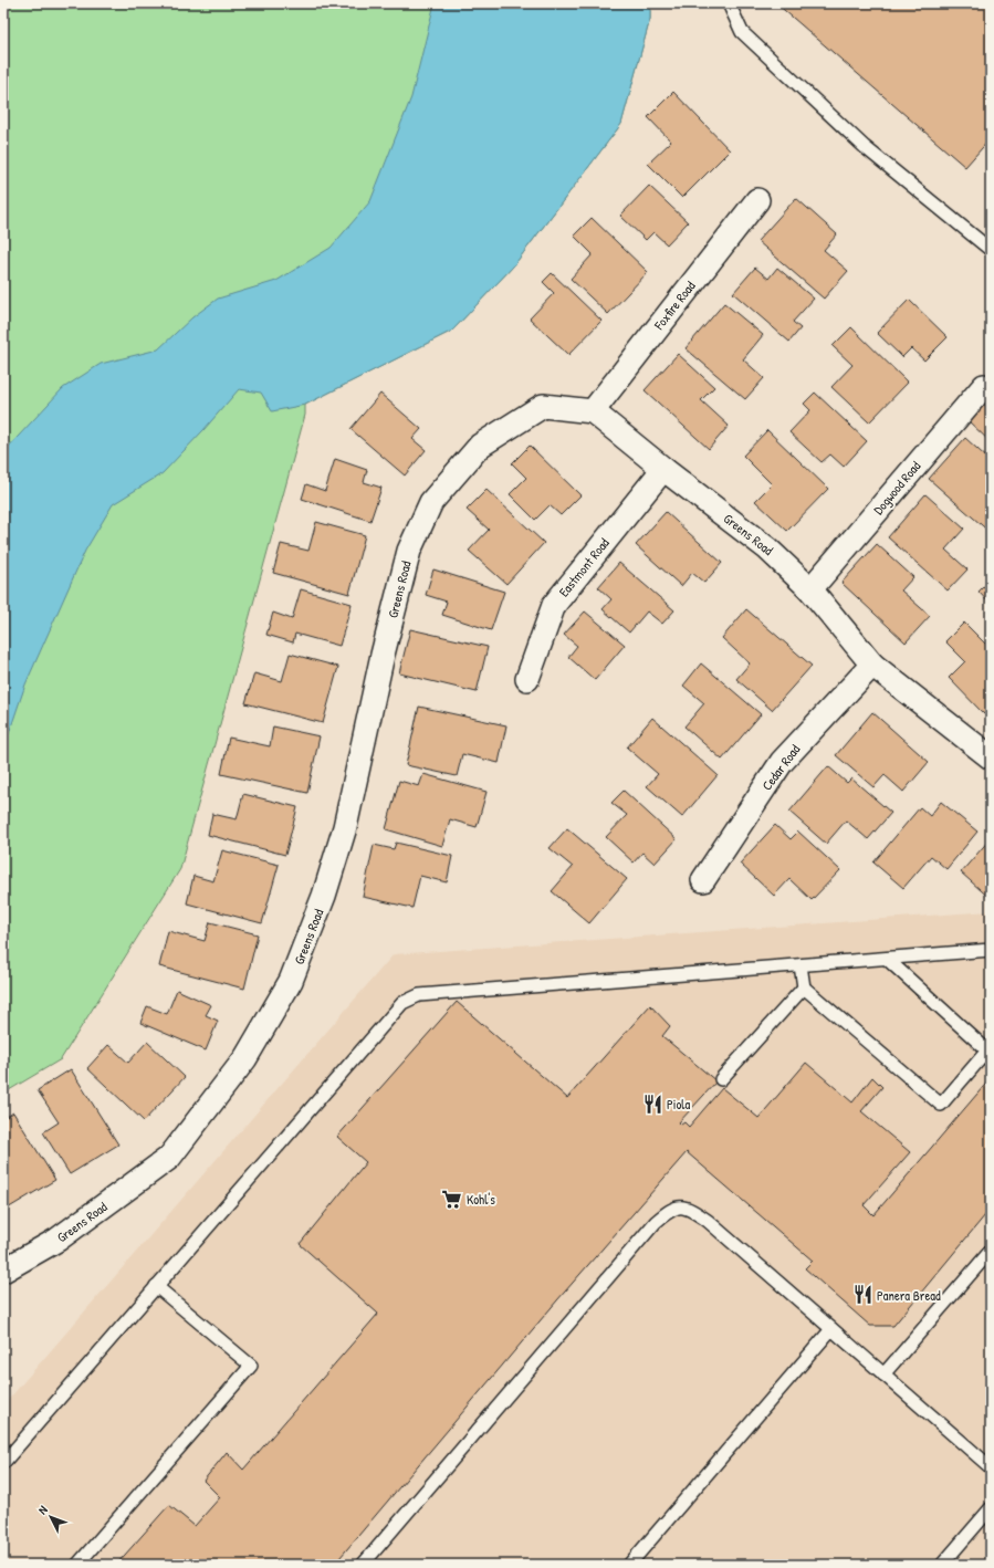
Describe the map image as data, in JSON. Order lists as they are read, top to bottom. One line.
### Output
{"streets":{"street":["Foxfire Road","Dogwood Road","Greens Road","Eastmont Road","Cedar Road"]},"crossings":[["Foxfire Road","Greens Road"],["Dogwood Road","Greens Road"],["Greens Road","Eastmont Road"],["Greens Road","Cedar Road"]],"places":{"restaurant":["Piola","Panera Bread"],"supermarket":["Kohl's"]},"north":"top left"}
